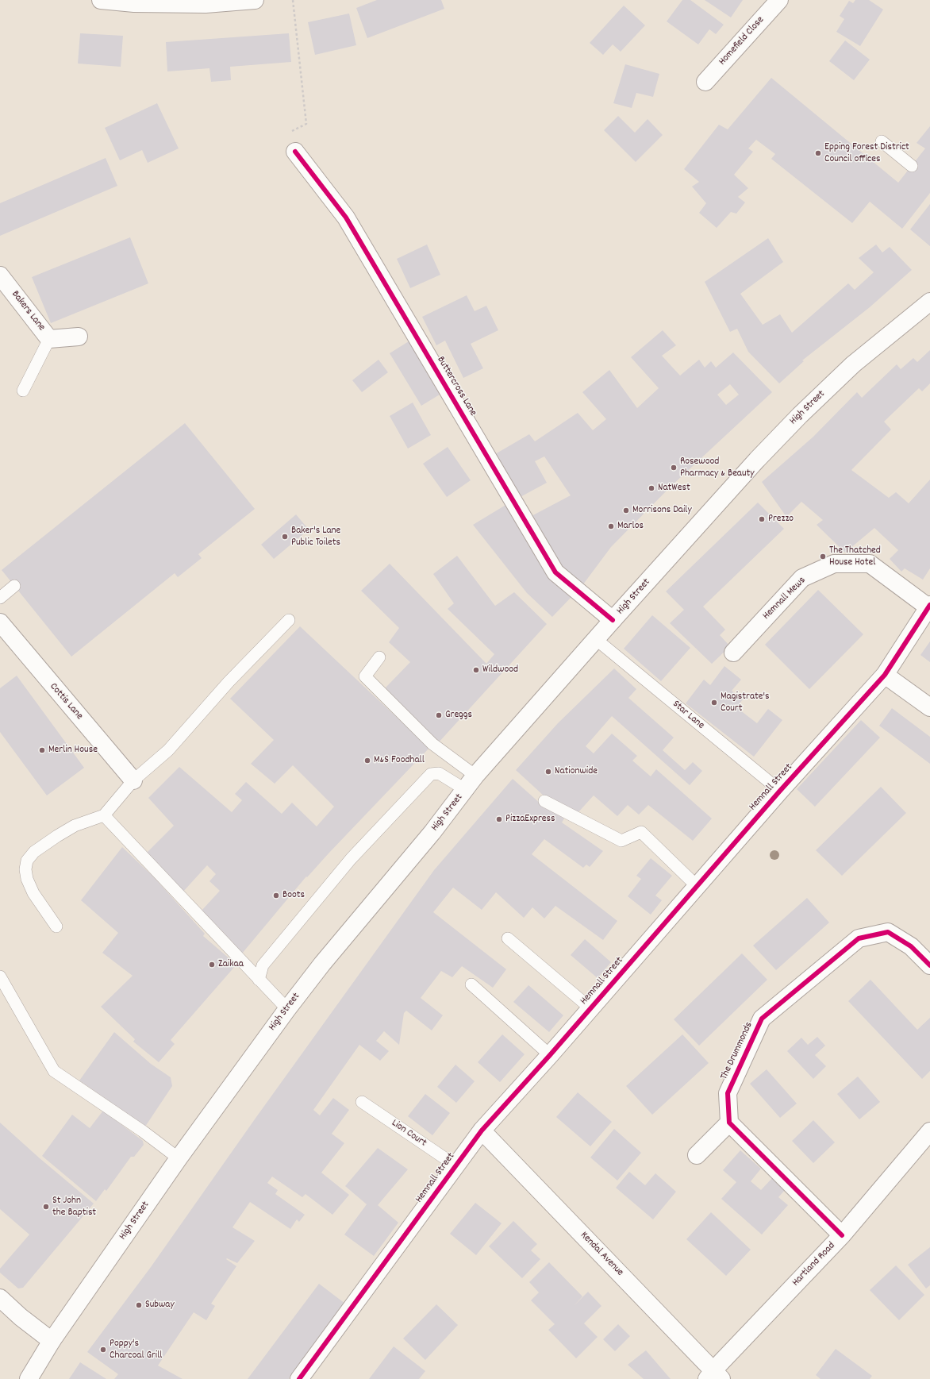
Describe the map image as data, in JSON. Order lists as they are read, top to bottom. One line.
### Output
{"streets":{"street":["Homefield Close","Bakers Lane","Buttercross Lane","High Street","Hemnall Mews","Cottis Lane","Hemnall Street","The Drummonds","Kendal Avenue","Hartland Road"],"lane":["Star Lane","Lion Court"]},"crossings":[["Buttercross Lane","High Street"],["High Street","Star Lane"],["Hemnall Mews","Hemnall Street"],["Star Lane","Hemnall Street"],["Hemnall Street","Lion Court"],["Hemnall Street","Kendal Avenue"],["Kendal Avenue","Hartland Road"]],"places":["Epping Forest District Council offices","Rosewood Pharmacy & Beauty","NatWest","Morrisons Daily","Prezzo","Marlos","Baker's Lane Public Toilets","The Thatched House Hotel","Wildwood","Magistrate's Court","Greggs","Merlin House","M&S Foodhall","Nationwide","PizzaExpress","Boots","Zaikaa","St John the Baptist","Subway","Poppy's Charcoal Grill"]}
